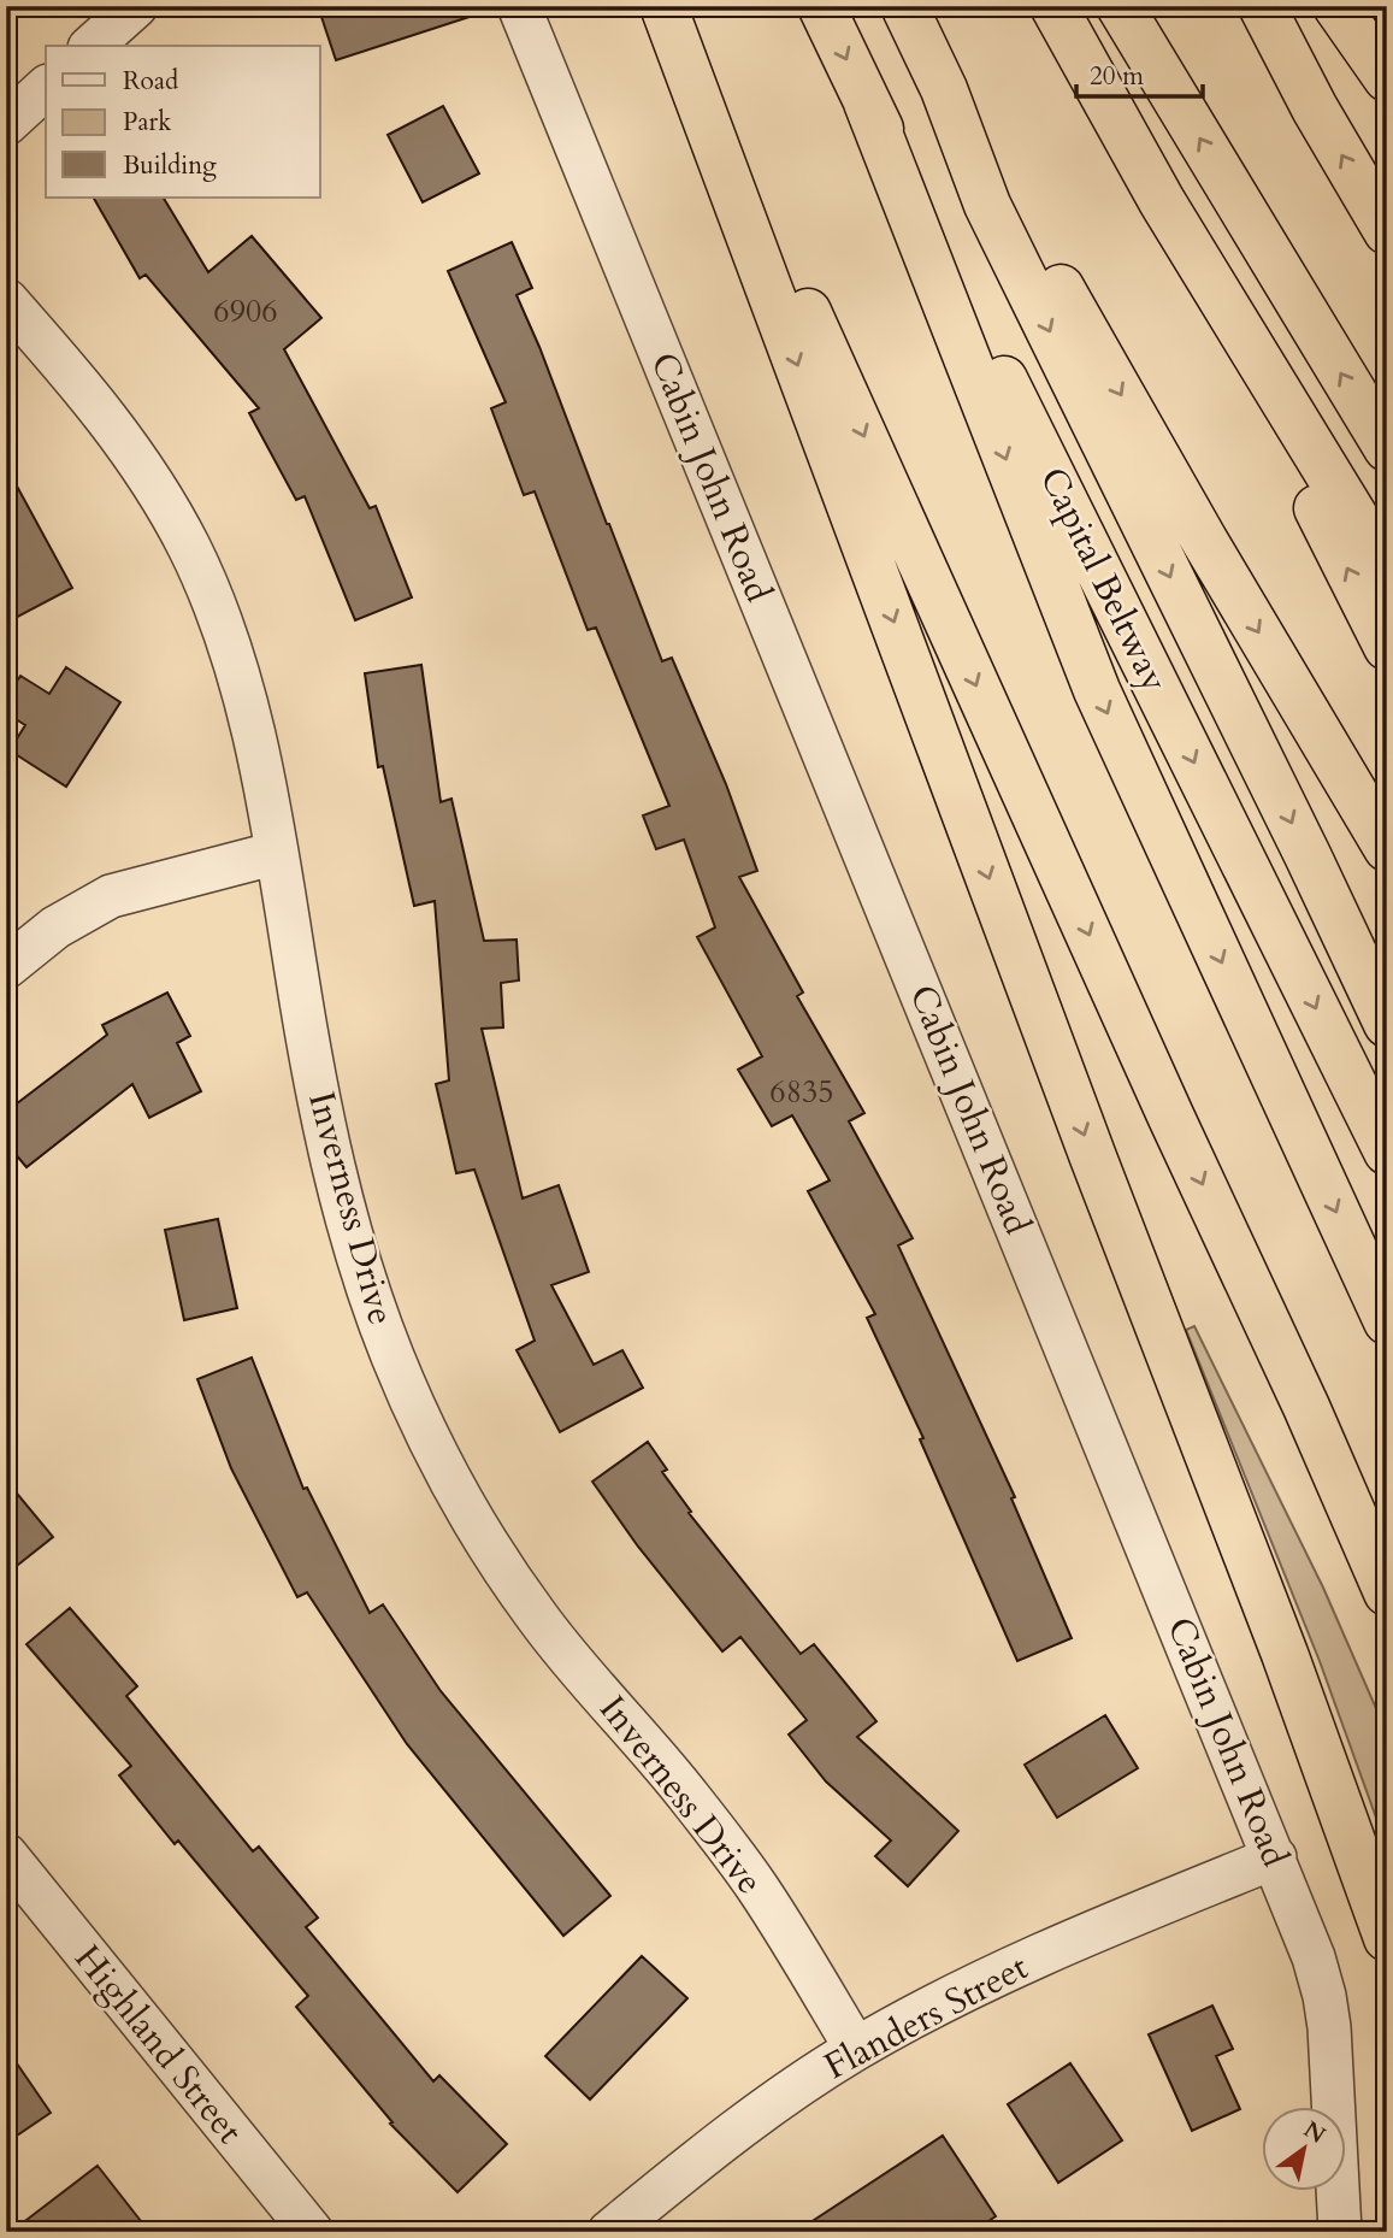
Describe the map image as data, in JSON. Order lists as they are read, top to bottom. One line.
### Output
{"streets":{"highway":["Capital Beltway"],"street":["Cabin John Road","Inverness Drive","Flanders Street","Highland Street"]},"crossings":[["Cabin John Road","Flanders Street"],["Inverness Drive","Flanders Street"]],"house_numbers":["6906","6835"],"legend":["Road","Park","Building"],"scale_bar":"20 m","north":"top right"}
